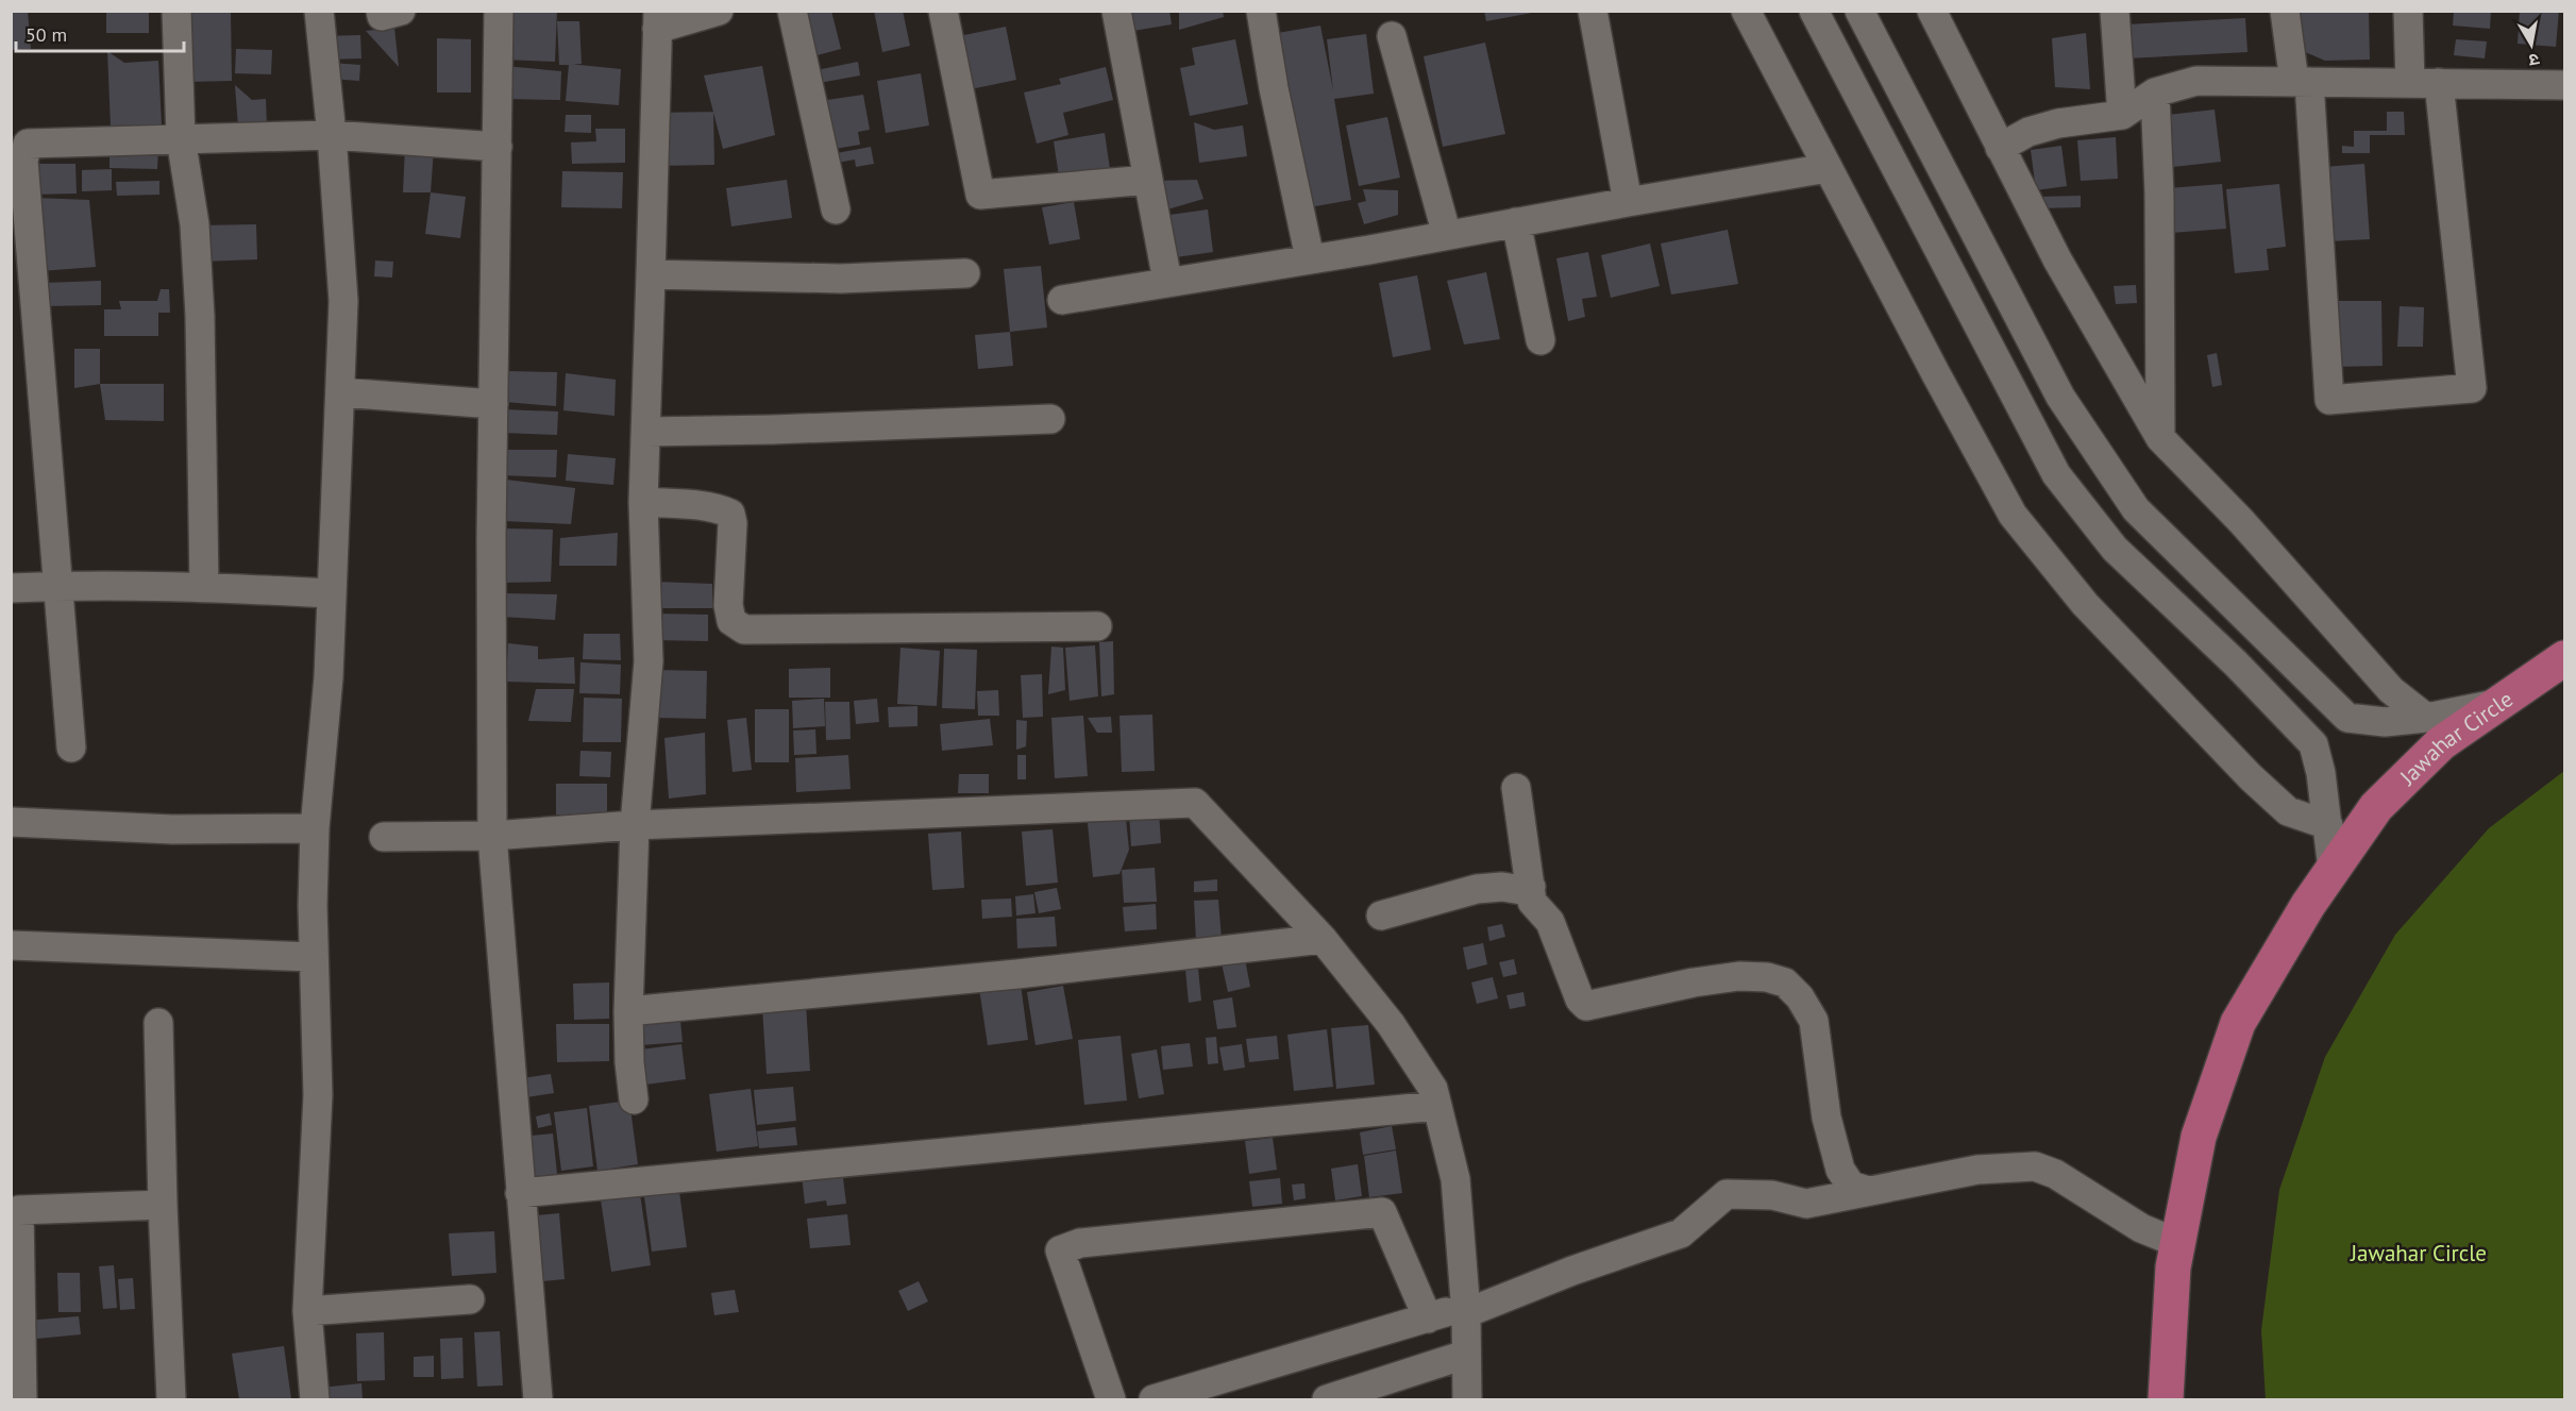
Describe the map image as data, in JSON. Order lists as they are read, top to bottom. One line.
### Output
{"streets":{"main road":["Jawahar Circle"]},"parks":["Jawahar Circle"],"scale_bar":"50 m","north":"bottom"}
